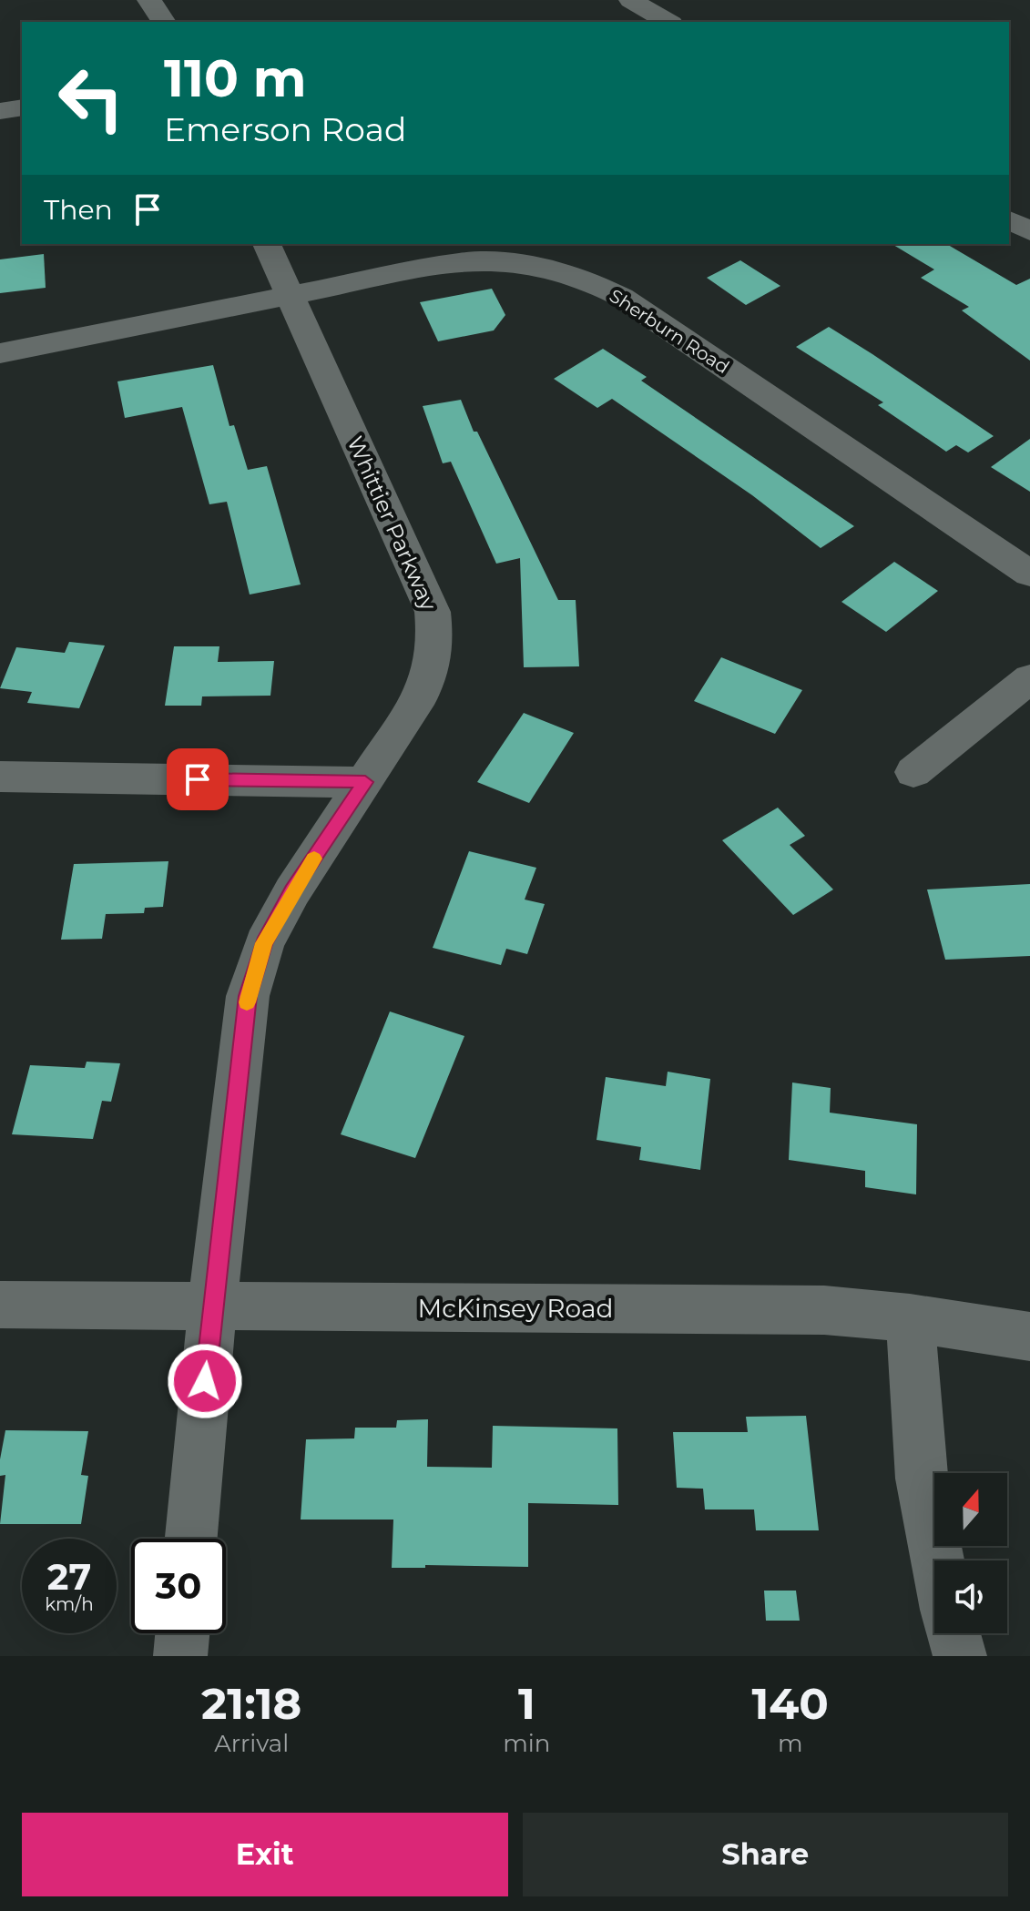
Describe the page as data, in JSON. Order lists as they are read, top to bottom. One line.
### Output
{"streets":{"street":["Sherburn Road","Whittier Parkway","McKinsey Road"]},"crossings":[["Sherburn Road","Whittier Parkway"],["Whittier Parkway","McKinsey Road"]],"north":"top","page":{"turn":["110 m","Emerson Road"],"then":"Then","speed":"27 km/h","limit":"30","eta":["21:18","Arrival","1","min","140","m"],"buttons":["Exit","Share"]}}
